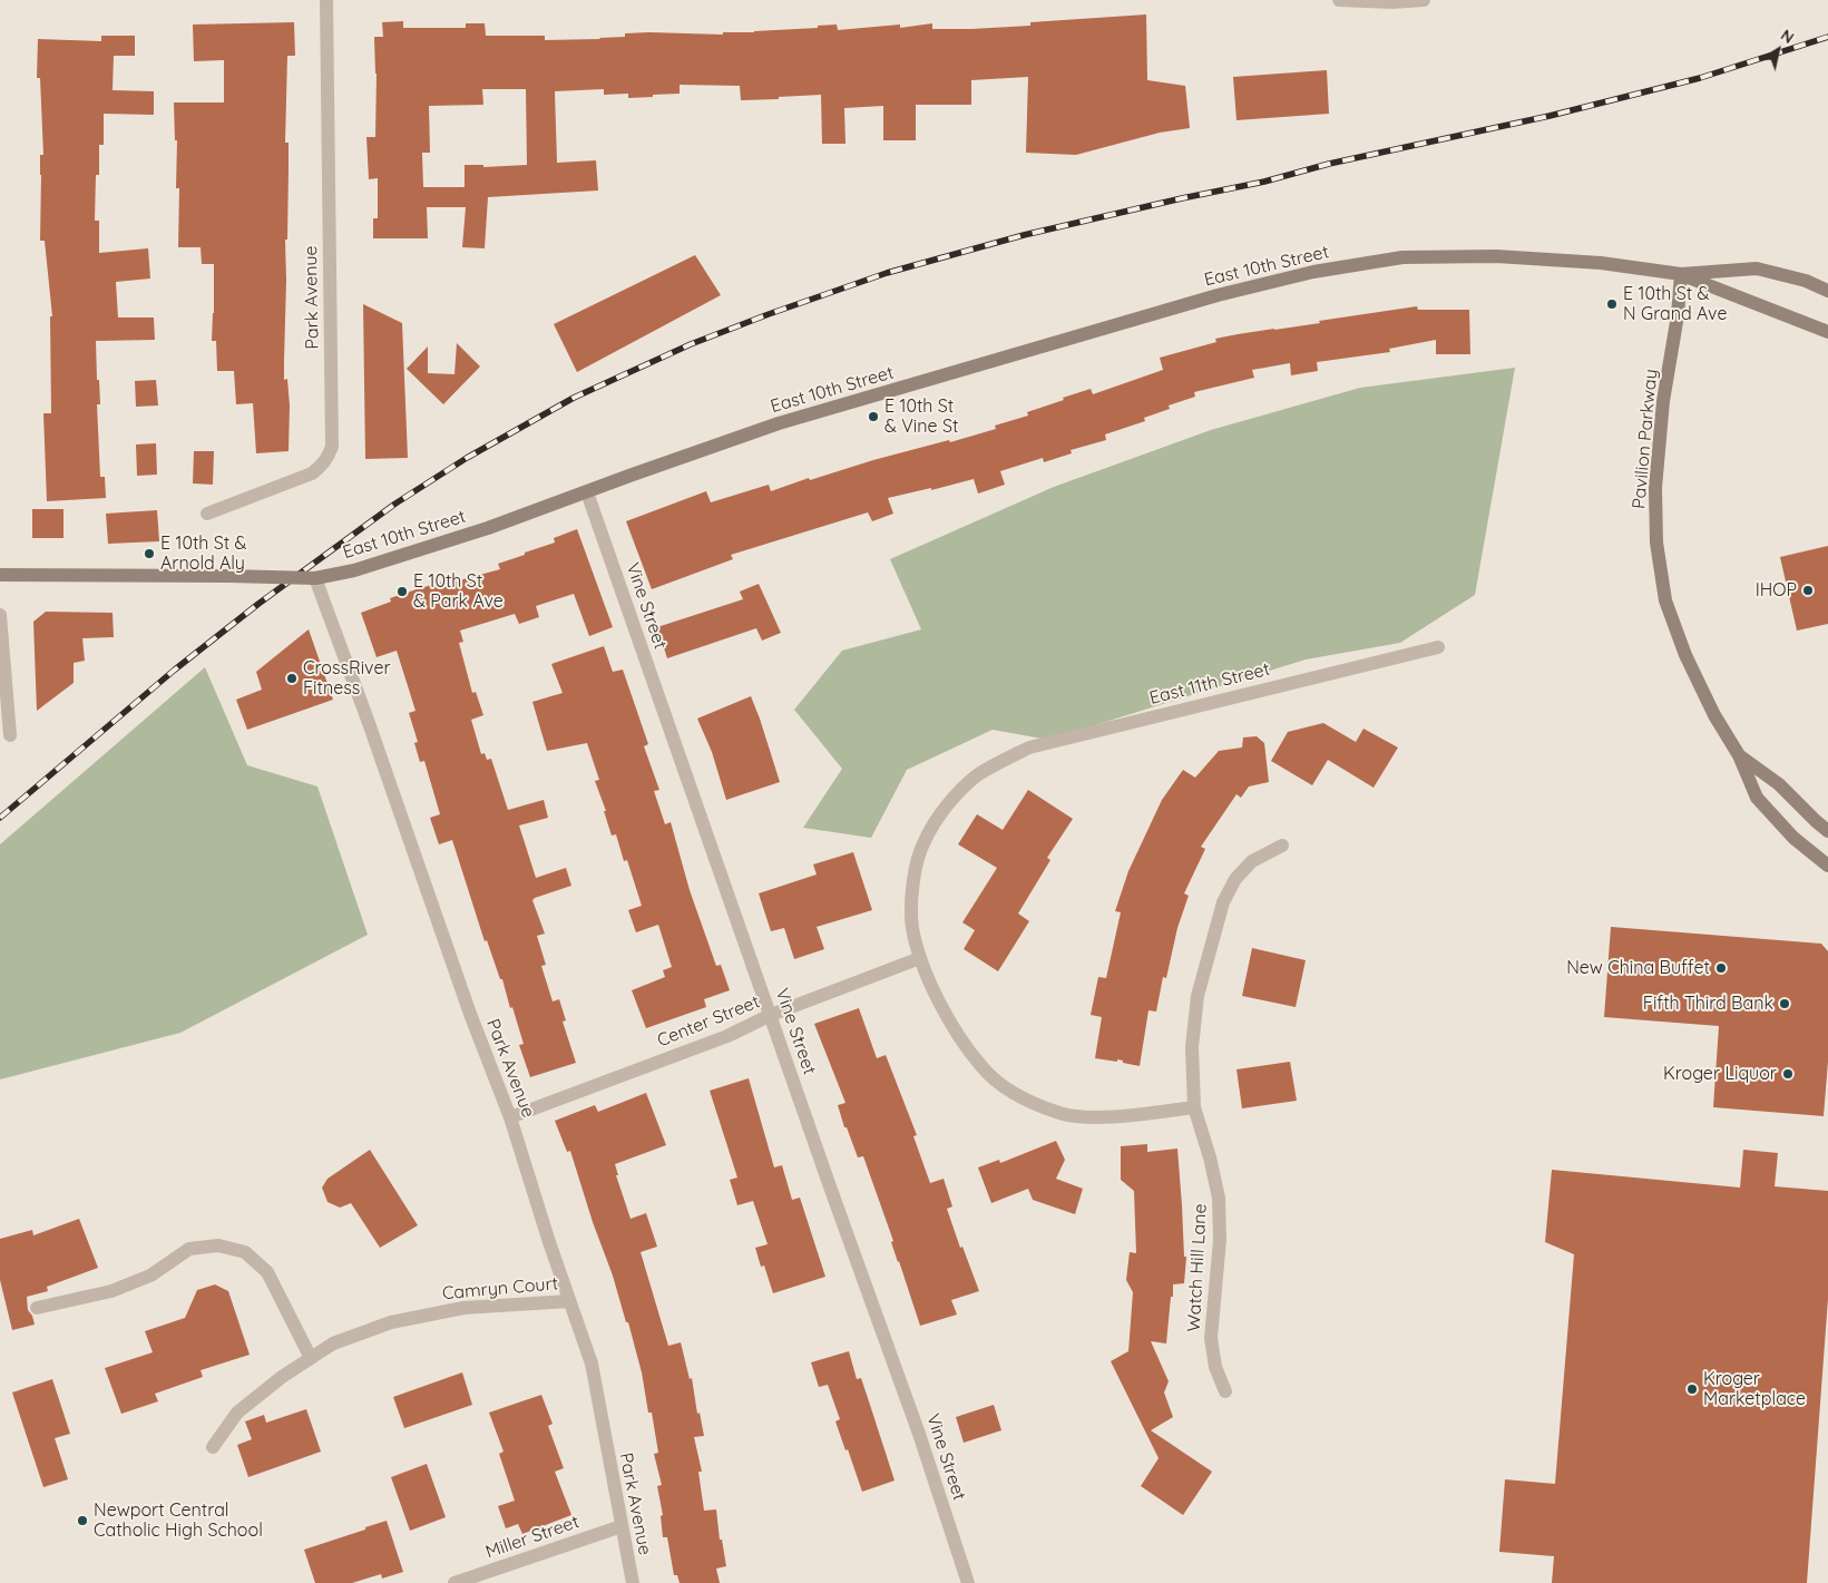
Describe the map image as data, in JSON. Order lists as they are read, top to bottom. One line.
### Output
{"streets":{"main road":["East 10th Street","Pavilion Parkway"],"street":["Park Avenue","Vine Street","East 11th Street","Center Street","Watch Hill Lane","Camryn Court","Miller Street"]},"crossings":[["East 10th Street","Park Avenue"],["East 10th Street","Pavilion Parkway"],["East 10th Street","Vine Street"],["Park Avenue","Center Street"],["Park Avenue","Camryn Court"],["Park Avenue","Miller Street"],["Vine Street","Center Street"],["East 11th Street","Center Street"],["East 11th Street","Watch Hill Lane"]],"places":["E 10th St & N Grand Ave","E 10th St & Vine St","E 10th St & Arnold Aly","IHOP","E 10th St & Park Ave","CrossRiver Fitness","New China Buffet","Fifth Third Bank","Kroger Liquor","Kroger Marketplace","Newport Central Catholic High School"],"north":"top right"}
